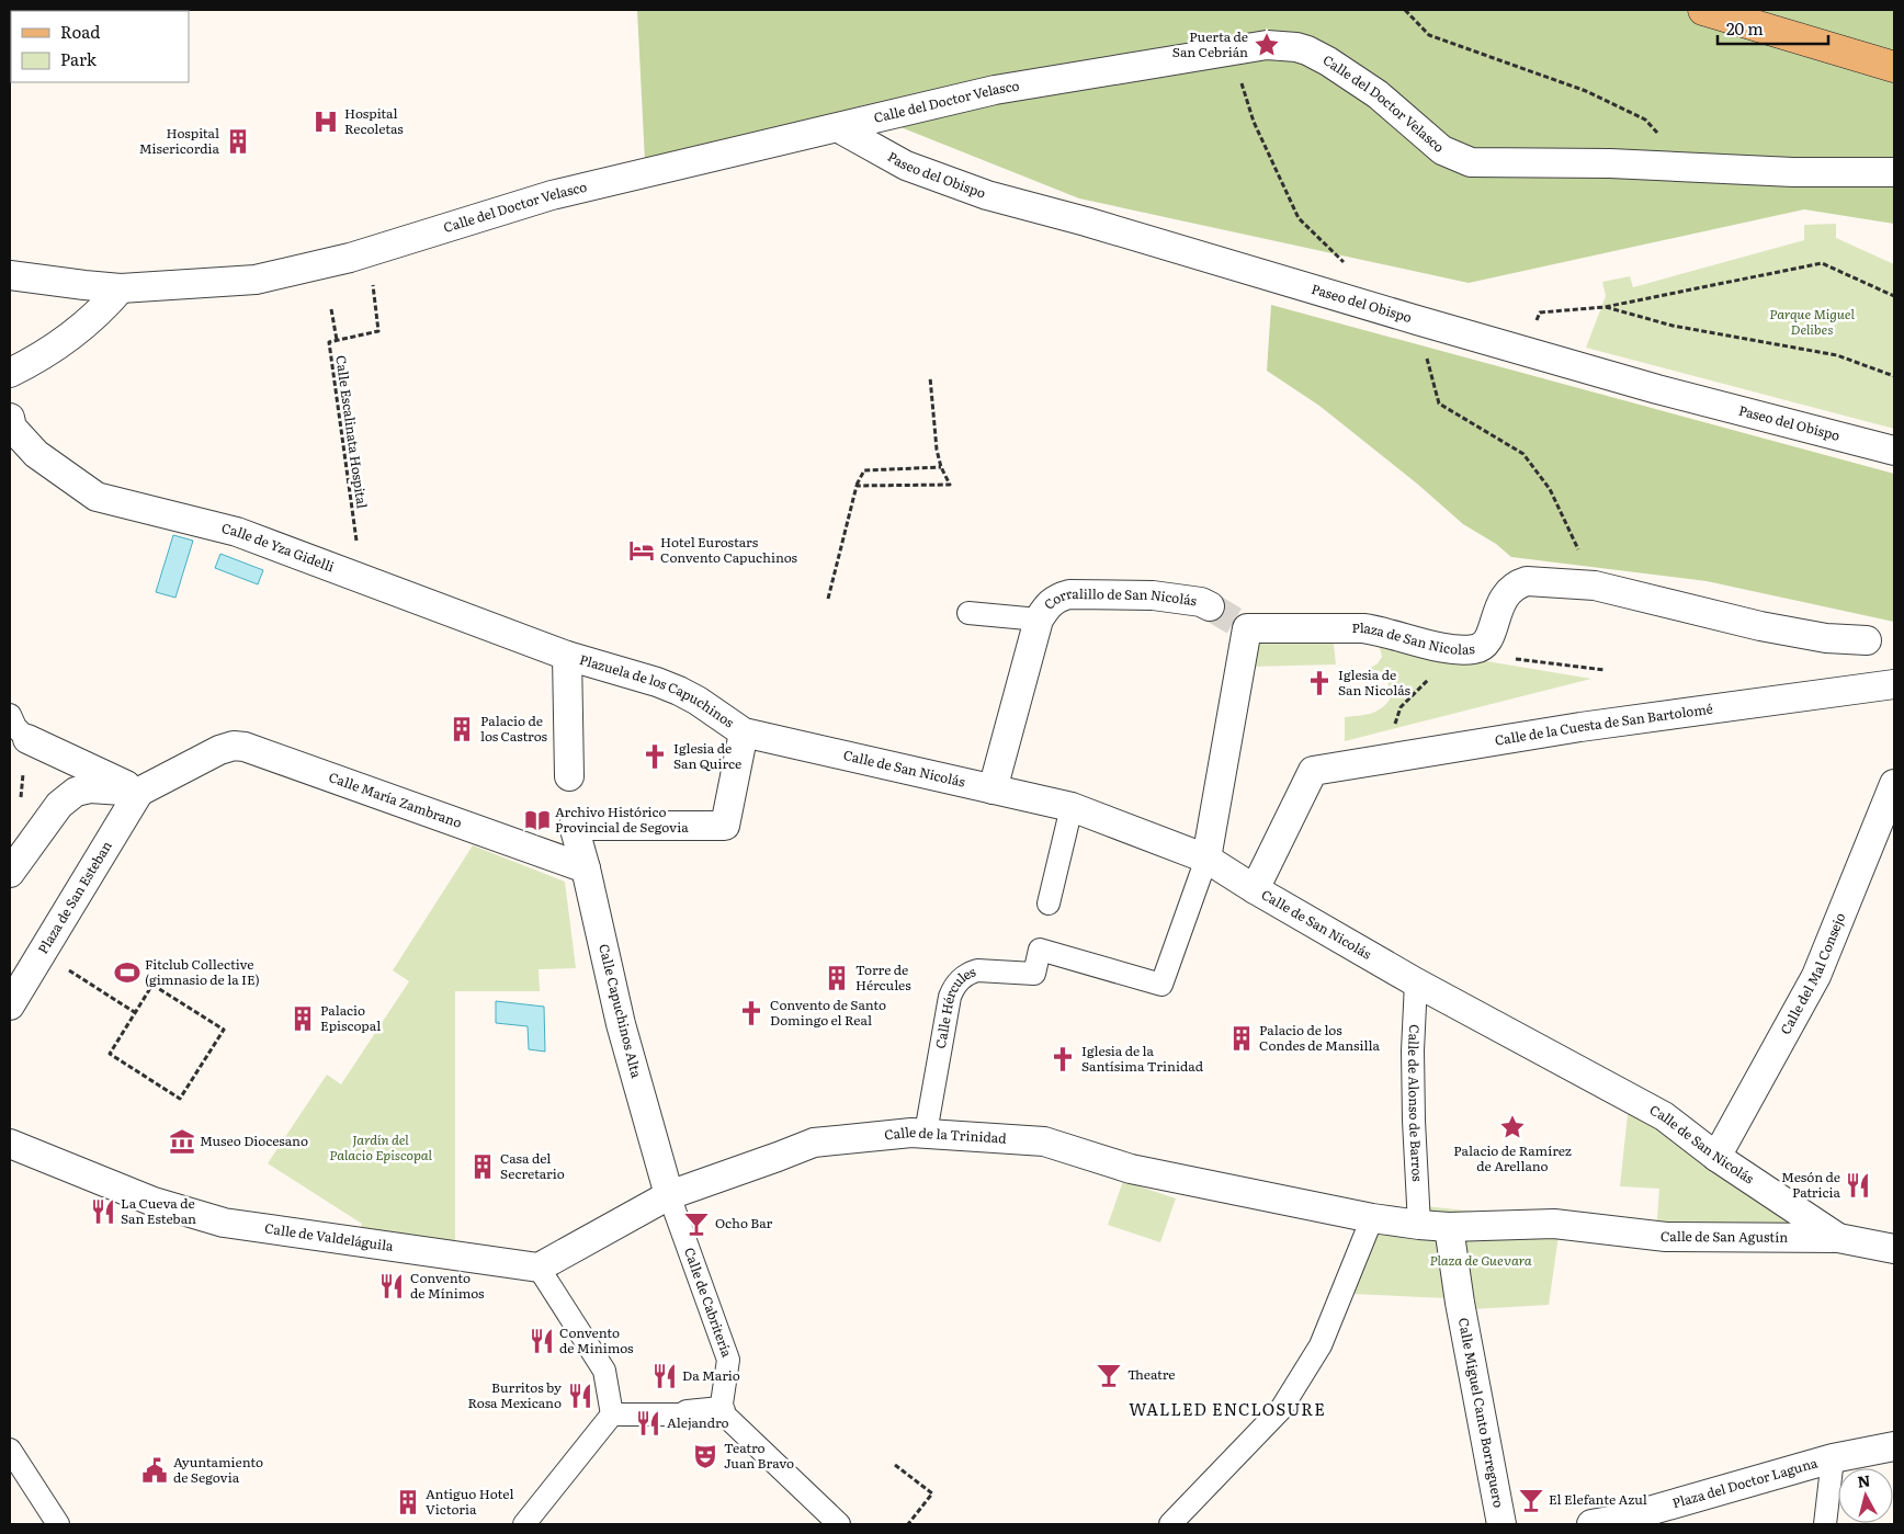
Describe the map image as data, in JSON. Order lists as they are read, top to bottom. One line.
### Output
{"streets":{"street":["Calle del Doctor Velasco","Paseo del Obispo","Calle de Yza Gidelli","Corralillo de San Nicolás","Plaza de San Nicolas","Plazuela de los Capuchinos","Calle de la Cuesta de San Bartolomé","Calle de San Nicolás","Calle María Zambrano","Plaza de San Esteban","Calle del Mal Consejo","Calle Capuchinos Alta","Calle Hércules","Calle de Alonso de Barros","Calle de la Trinidad","Calle de San Agustín","Calle de Valdeláguila","Calle de Cabritería","Calle Miguel Canto Borreguero","Plaza del Doctor Laguna"],"path":["Calle Escalinata Hospital"]},"crossings":[["Calle del Doctor Velasco","Paseo del Obispo"],["Calle Escalinata Hospital","Calle de Yza Gidelli"],["Calle de Yza Gidelli","Plazuela de los Capuchinos"],["Corralillo de San Nicolás","Calle de San Nicolás"],["Plaza de San Nicolas","Calle de San Nicolás"],["Plaza de San Nicolas","Calle Hércules"],["Plazuela de los Capuchinos","Calle de San Nicolás"],["Plazuela de los Capuchinos","Calle Capuchinos Alta"],["Calle de la Cuesta de San Bartolomé","Calle de San Nicolás"],["Calle de San Nicolás","Calle del Mal Consejo"],["Calle de San Nicolás","Calle Capuchinos Alta"],["Calle de San Nicolás","Calle Hércules"],["Calle de San Nicolás","Calle de Alonso de Barros"],["Calle de San Nicolás","Calle de San Agustín"],["Calle María Zambrano","Plaza de San Esteban"],["Calle María Zambrano","Calle Capuchinos Alta"],["Calle Capuchinos Alta","Calle de la Trinidad"],["Calle Capuchinos Alta","Calle de Cabritería"],["Calle Hércules","Calle de la Trinidad"],["Calle de la Trinidad","Calle de Valdeláguila"],["Calle de la Trinidad","Calle de Cabritería"],["Calle de San Agustín","Calle Miguel Canto Borreguero"]],"districts":["WALLED ENCLOSURE"],"parks":["Parque Miguel Delibes","Jardín del Palacio Episcopal","Plaza de Guevara"],"places":{"place":["Puerta de San Cebrián","Palacio de Ramírez de Arellano"],"hospital":["Hospital Recoletas"],"building":["Hospital Misericordia","Palacio de los Castros","Torre de Hércules","Palacio Episcopal","Palacio de los Condes de Mansilla","Casa del Secretario","Antiguo Hotel Victoria"],"hotel":["Hotel Eurostars Convento Capuchinos"],"church":["Iglesia de San Nicolás","Iglesia de San Quirce","Convento de Santo Domingo el Real","Iglesia de la Santísima Trinidad"],"library":["Archivo Histórico Provincial de Segovia"],"sports":["Fitclub Collective (gimnasio de la IE)"],"museum":["Museo Diocesano"],"restaurant":["Mesón de Patricia","La Cueva de San Esteban","Convento de Mínimos","Convento de Minimos","Da Mario","Burritos by Rosa Mexicano","Alejandro"],"bar":["Ocho Bar","Theatre","El Elefante Azul"],"theatre":["Teatro Juan Bravo"],"public building":["Ayuntamiento de Segovia"]},"legend":["Road","Park"],"scale_bar":"20 m","north":"top"}
